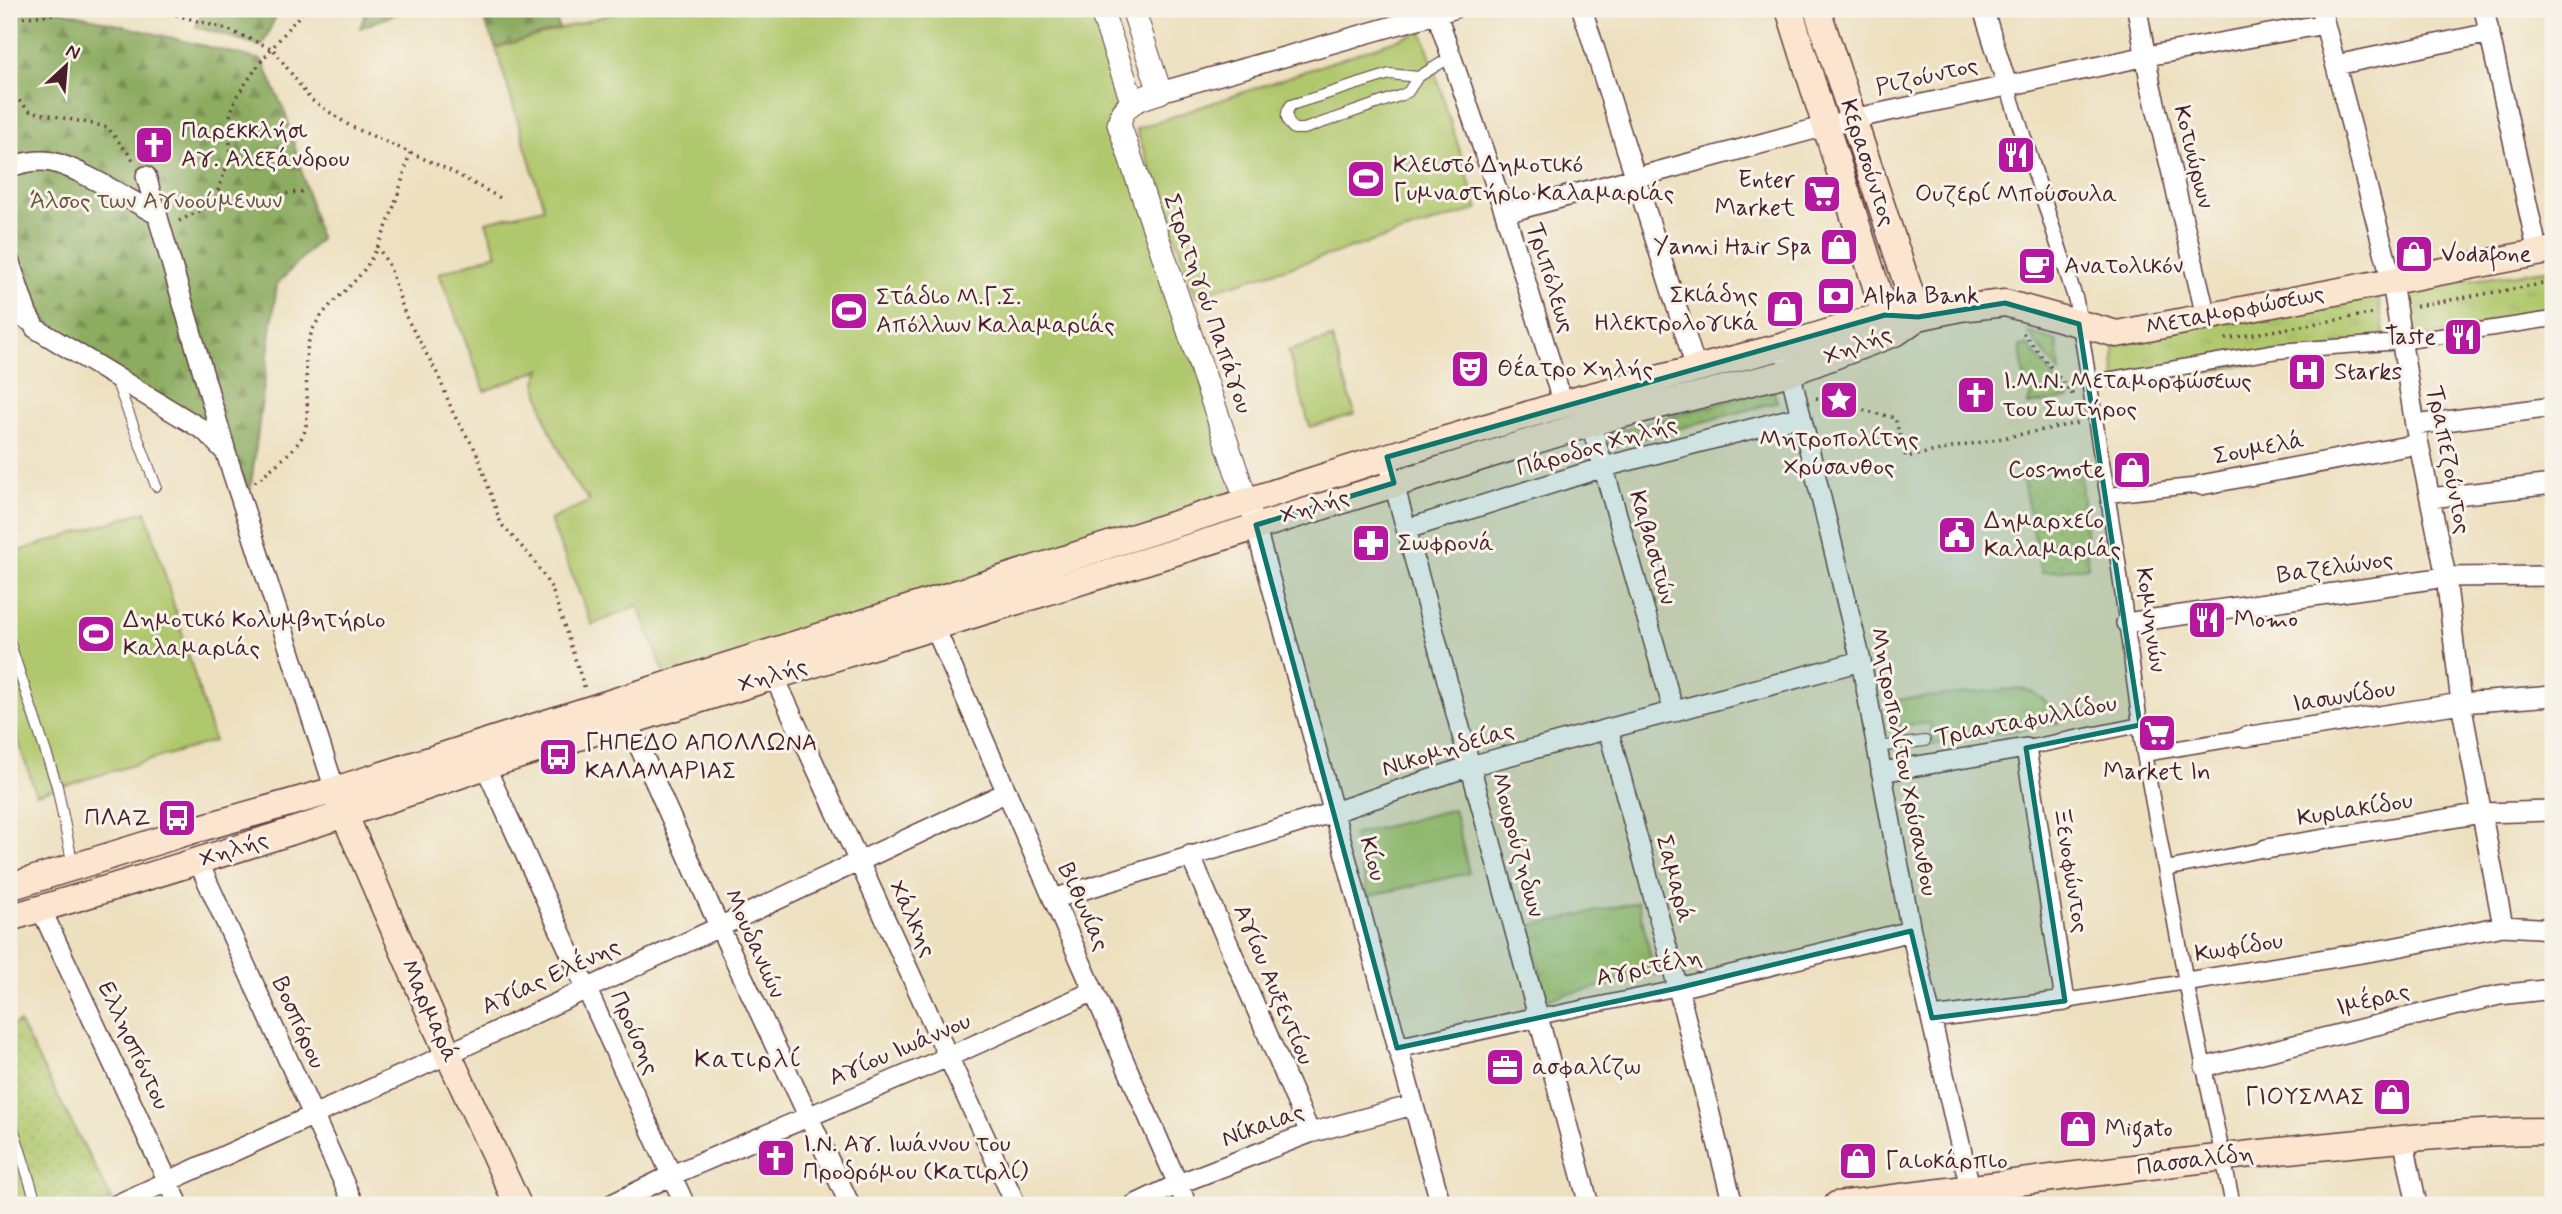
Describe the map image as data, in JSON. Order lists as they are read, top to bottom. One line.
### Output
{"streets":{"main road":["Κερασούντος","Μεταμορφώσεως","Χηλής","Μαρμαρά","Πασσαλίδη"],"street":["Ριζούντος","Κοτυώρων","Τριπόλεως","Στρατηγού Παπάγου","Πάροδος Χηλής","Σουμελά","Τραπεζούντος","Καβασιτών","Βαζελώνος","Κομνηνών","Ιασωνίδου","Τριανταφυλλίδου","Νικομηδείας","Μητροπολίτου Χρύσανθου","Κυριακίδου","Μουρούζηδων","Κίου","Ξενοφώντος","Σαμαρά","Βιθυνίας","Χάλκης","Μουδανιών","Κωφίδου","Αγριτέλη","Αγίας Ελένης","Αγίου Αυξεντίου","Ιμέρας","Βοσπόρου","Προύσης","Ελλησπόντου","Αγίου Ιωάννου","Νίκαιας"]},"crossings":[["Ριζούντος","Κοτυώρων"],["Ριζούντος","Κερασούντος"],["Ριζούντος","Τριπόλεως"],["Ριζούντος","Τραπεζούντος"],["Ριζούντος","Κομνηνών"],["Κοτυώρων","Μεταμορφώσεως"],["Κερασούντος","Μεταμορφώσεως"],["Κερασούντος","Χηλής"],["Τριπόλεως","Χηλής"],["Τριπόλεως","Καβασιτών"],["Στρατηγού Παπάγου","Χηλής"],["Στρατηγού Παπάγου","Κίου"],["Μεταμορφώσεως","Χηλής"],["Μεταμορφώσεως","Τραπεζούντος"],["Μεταμορφώσεως","Κομνηνών"],["Χηλής","Καβασιτών"],["Χηλής","Μητροπολίτου Χρύσανθου"],["Χηλής","Μουρούζηδων"],["Χηλής","Κίου"],["Χηλής","Βιθυνίας"],["Χηλής","Χάλκης"],["Χηλής","Μουδανιών"],["Χηλής","Μαρμαρά"],["Χηλής","Βοσπόρου"],["Χηλής","Προύσης"],["Χηλής","Ελλησπόντου"],["Πάροδος Χηλής","Καβασιτών"],["Πάροδος Χηλής","Μητροπολίτου Χρύσανθου"],["Πάροδος Χηλής","Μουρούζηδων"],["Σουμελά","Τραπεζούντος"],["Σουμελά","Κομνηνών"],["Τραπεζούντος","Βαζελώνος"],["Τραπεζούντος","Ιασωνίδου"],["Τραπεζούντος","Κυριακίδου"],["Τραπεζούντος","Κωφίδου"],["Καβασιτών","Νικομηδείας"],["Βαζελώνος","Κομνηνών"],["Κομνηνών","Ιασωνίδου"],["Κομνηνών","Τριανταφυλλίδου"],["Κομνηνών","Κυριακίδου"],["Κομνηνών","Κωφίδου"],["Κομνηνών","Ιμέρας"],["Κομνηνών","Πασσαλίδη"],["Τριανταφυλλίδου","Μητροπολίτου Χρύσανθου"],["Τριανταφυλλίδου","Ξενοφώντος"],["Νικομηδείας","Μητροπολίτου Χρύσανθου"],["Νικομηδείας","Μουρούζηδων"],["Νικομηδείας","Κίου"],["Νικομηδείας","Σαμαρά"],["Νικομηδείας","Βιθυνίας"],["Νικομηδείας","Αγίου Αυξεντίου"],["Μητροπολίτου Χρύσανθου","Κωφίδου"],["Μητροπολίτου Χρύσανθου","Αγριτέλη"],["Μητροπολίτου Χρύσανθου","Πασσαλίδη"],["Μουρούζηδων","Αγριτέλη"],["Κίου","Αγριτέλη"],["Κίου","Νίκαιας"],["Ξενοφώντος","Κωφίδου"],["Σαμαρά","Αγριτέλη"],["Βιθυνίας","Αγίας Ελένης"],["Βιθυνίας","Αγίου Ιωάννου"],["Βιθυνίας","Νίκαιας"],["Χάλκης","Αγίας Ελένης"],["Χάλκης","Αγίου Ιωάννου"],["Μουδανιών","Αγίας Ελένης"],["Μουδανιών","Αγίου Ιωάννου"],["Αγίας Ελένης","Μαρμαρά"],["Αγίας Ελένης","Βοσπόρου"],["Αγίας Ελένης","Προύσης"],["Αγίας Ελένης","Ελλησπόντου"],["Αγίου Αυξεντίου","Νίκαιας"],["Προύσης","Αγίου Ιωάννου"]],"districts":["Κατιρλί"],"parks":["Άλσος των Αγνοούμενων"],"places":{"church":["Παρεκκλήσι Αγ. Αλεξάνδρου","Ι.Μ.Ν. Μεταμορφώσεως του Σωτήρος","Ι.Ν. Αγ. Ιωάννου του Προδρόμου (Κατιρλί)"],"restaurant":["Ουζερί Μπούσουλα","Taste","Momo"],"sports":["Κλειστό Δημοτικό Γυμναστήριο Καλαμαριάς","Στάδιο Μ.Γ.Σ. Απόλλων Καλαμαριάς","Δημοτικό Κολυμβητήριο Καλαμαριάς"],"supermarket":["Enter Market","Market In"],"shop":["Yanni Hair Spa","Vodafone","Σκιάδης Ηλεκτρολογικά","Cosmote","ΓΙΟΥΣΜΑΣ","Migato","Γαιοκάρπιο"],"cafe":["Ανατολικόν"],"bank":["Alpha Bank"],"theatre":["Θέατρο Χηλής"],"hospital":["Starks"],"place":["Μητροπολίτης Χρύσανθος"],"public building":["Δημαρχείο Καλαμαριάς"],"pharmacy":["Σωφρονά"],"bus stop":["ΓΗΠΕΔΟ ΑΠΟΛΛΩΝΑ ΚΑΛΑΜΑΡΙΑΣ","ΠΛΑΖ"],"office":["ασφαλίζω"]},"north":"top right"}
